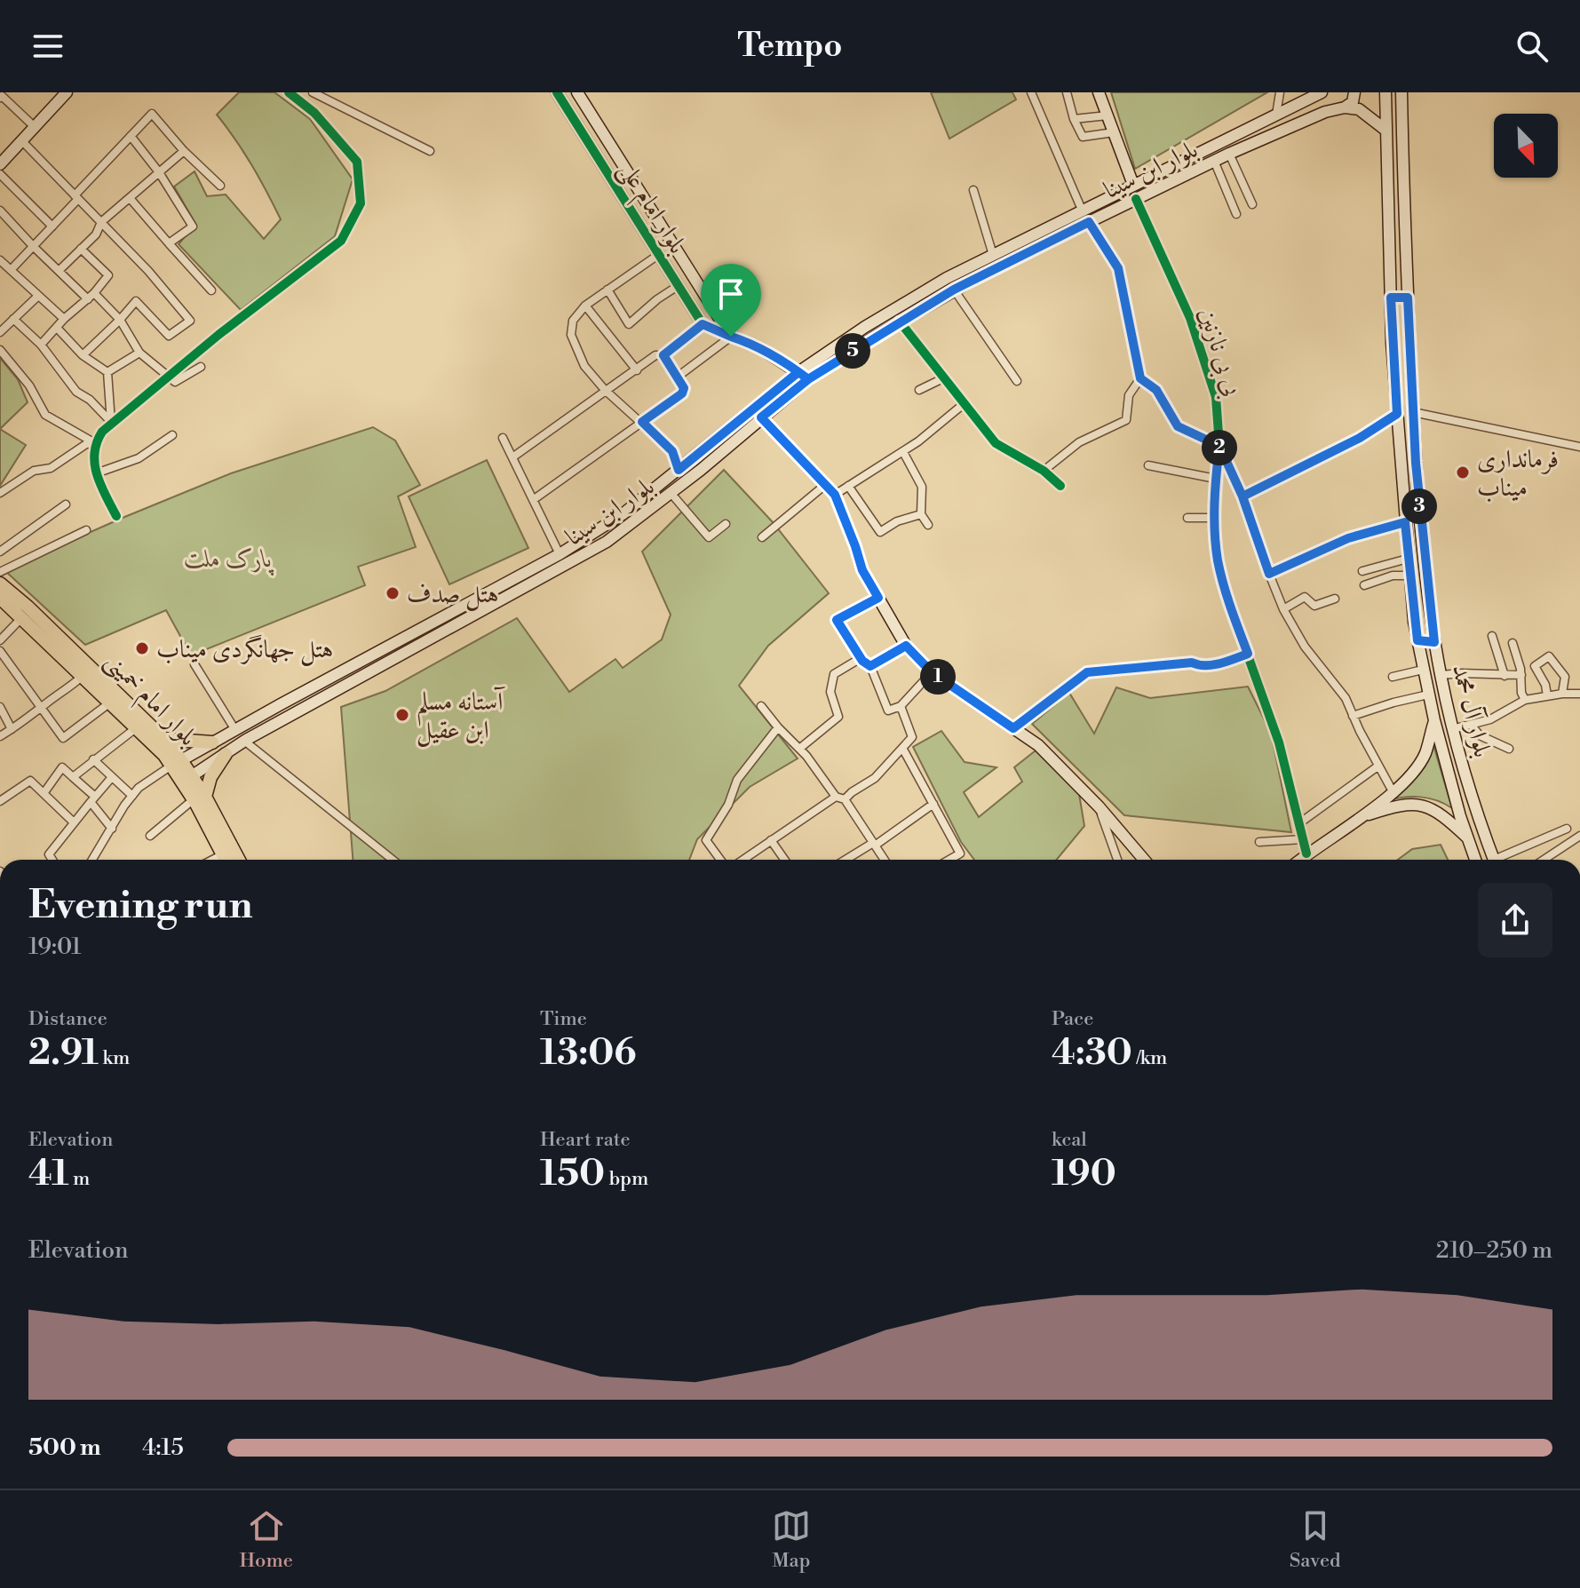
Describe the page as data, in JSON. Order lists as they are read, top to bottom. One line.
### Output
{"streets":{"main road":["بلوار ابن سینا","بلوار امام علی","بلوار امام خمینی","بلوار آل محمد"],"street":["بی بی نازنین"]},"crossings":[["بلوار ابن سینا","بی بی نازنین"],["بلوار ابن سینا","بلوار امام خمینی"]],"parks":["پارک ملت"],"places":["فرمانداری میناب","هتل صدف","هتل جهانگردی میناب","آستانه مسلم ابن عقیل"],"north":"bottom right","page":{"header":"Tempo","pins":["5","2","3","1"],"heading":["Evening run","19:01"],"stats":[["Distance","2.91 km"],["Time","13:06"],["Pace","4:30 /km"],["Elevation","41 m"],["Heart rate","150 bpm"],["kcal","190"]],"chart":["Elevation","210–250 m"],"list":[{"name":"500 m","note":"4:15"}],"tabs":["Home","Map","Saved"]}}
